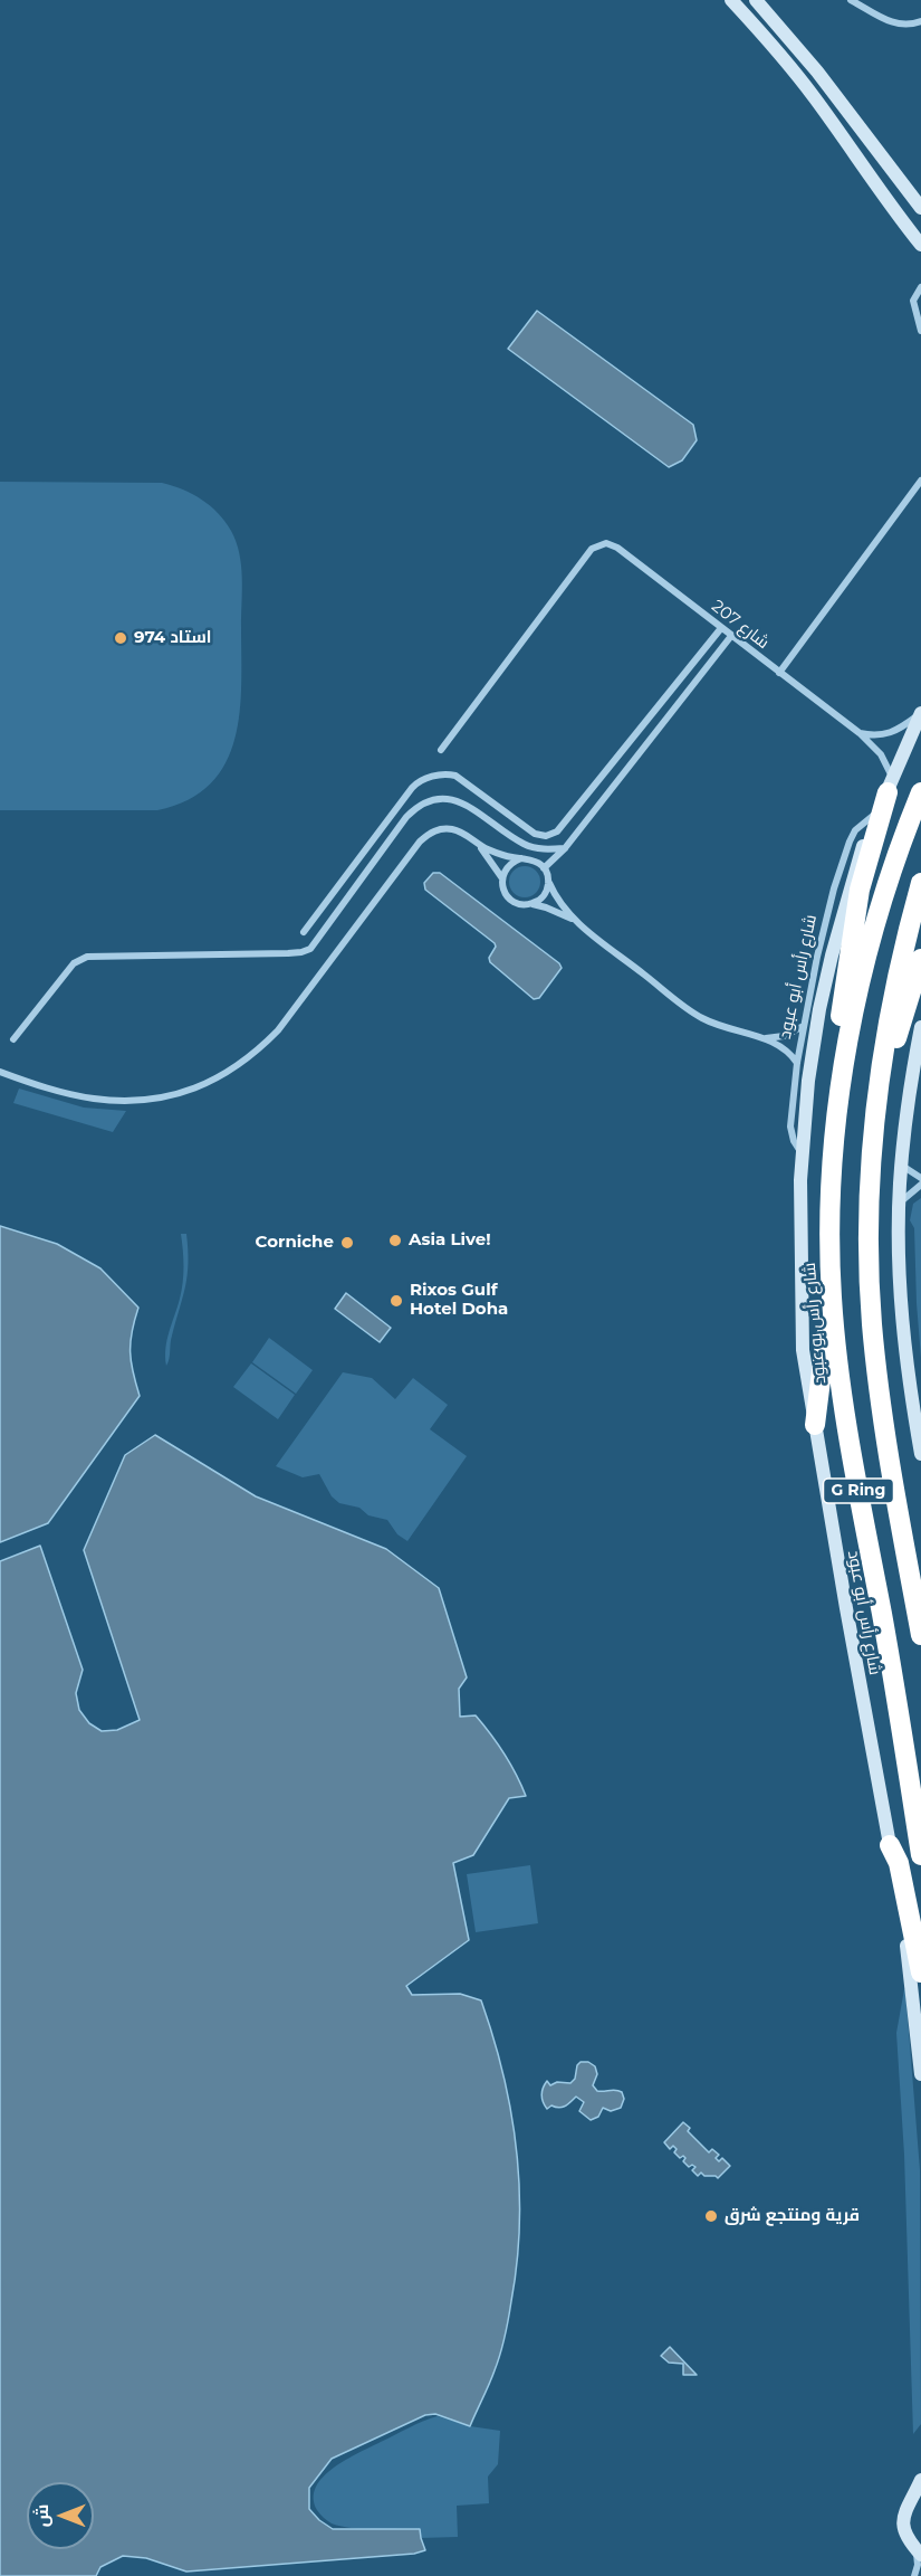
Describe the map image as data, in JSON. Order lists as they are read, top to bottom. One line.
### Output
{"streets":{"highway":["شارع رأس بو عبود","G Ring"],"street":["شارع 207","شارع رأس أبو عبود"]},"crossings":[["شارع 207","شارع رأس أبو عبود"]],"places":["استاد 974","Asia Live!","Corniche","Rixos Gulf Hotel Doha","قرية ومنتجع شرق"],"north":"left"}
